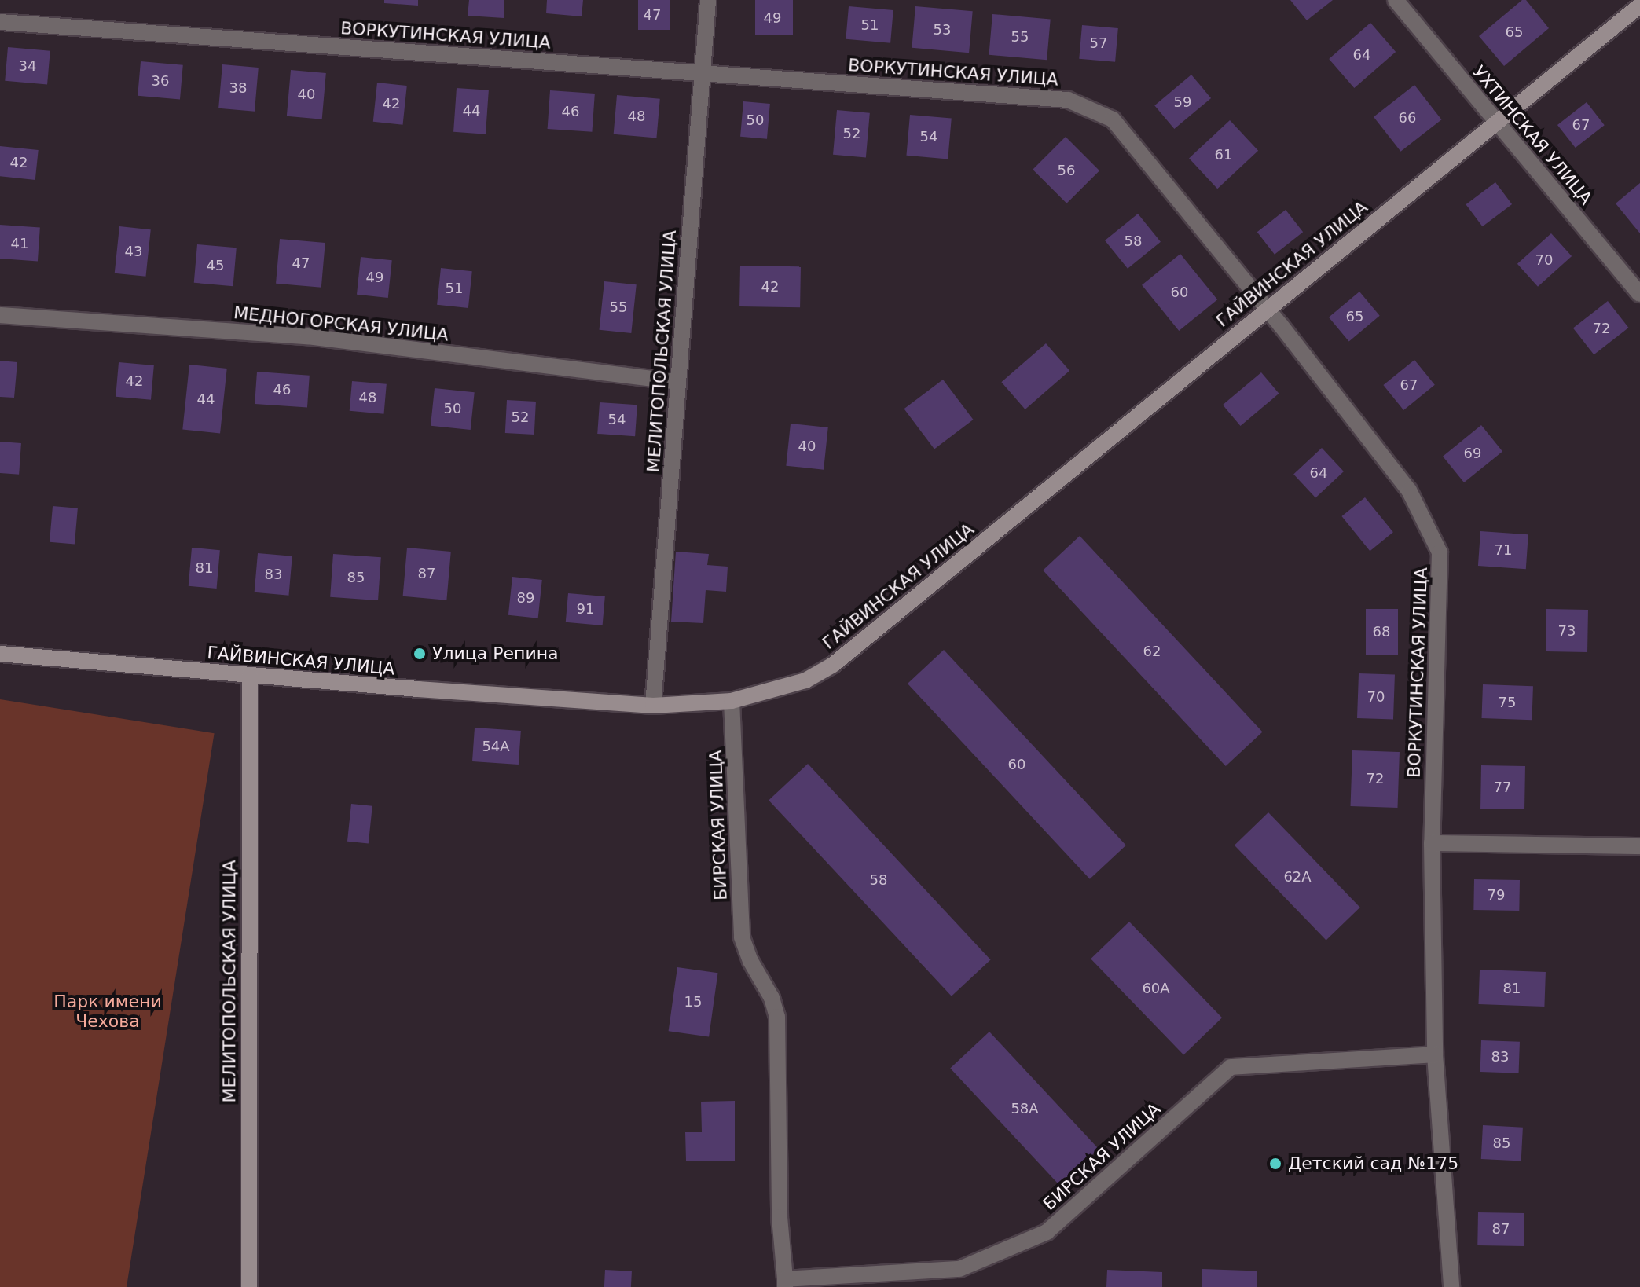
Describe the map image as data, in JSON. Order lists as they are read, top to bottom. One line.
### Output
{"streets":{"main road":["ГАЙВИНСКАЯ УЛИЦА","МЕЛИТОПОЛЬСКАЯ УЛИЦА"],"street":["ВОРКУТИНСКАЯ УЛИЦА","УХТИНСКАЯ УЛИЦА","МЕДНОГОРСКАЯ УЛИЦА","БИРСКАЯ УЛИЦА"]},"crossings":[["ВОРКУТИНСКАЯ УЛИЦА","ГАЙВИНСКАЯ УЛИЦА"],["ВОРКУТИНСКАЯ УЛИЦА","МЕЛИТОПОЛЬСКАЯ УЛИЦА"],["ВОРКУТИНСКАЯ УЛИЦА","БИРСКАЯ УЛИЦА"],["УХТИНСКАЯ УЛИЦА","ГАЙВИНСКАЯ УЛИЦА"],["ГАЙВИНСКАЯ УЛИЦА","МЕЛИТОПОЛЬСКАЯ УЛИЦА"],["ГАЙВИНСКАЯ УЛИЦА","БИРСКАЯ УЛИЦА"],["МЕДНОГОРСКАЯ УЛИЦА","МЕЛИТОПОЛЬСКАЯ УЛИЦА"]],"parks":["Парк имени Чехова"],"places":["Улица Репина","Детский сад №175"],"house_numbers":["47","49","51","53","65","55","57","64","34","36","38","40","59","42","44","46","48","66","50","67","52","54","61","42","56","58","41","43","70","47","45","49","42","51","60","55","65","72","42","67","46","48","44","50","52","54","40","69","64","71","81","87","83","85","89","91","73","68","62","70","75","54А","60","72","77","62А","58","79","60А","81","15","83","58А","85","87"]}
